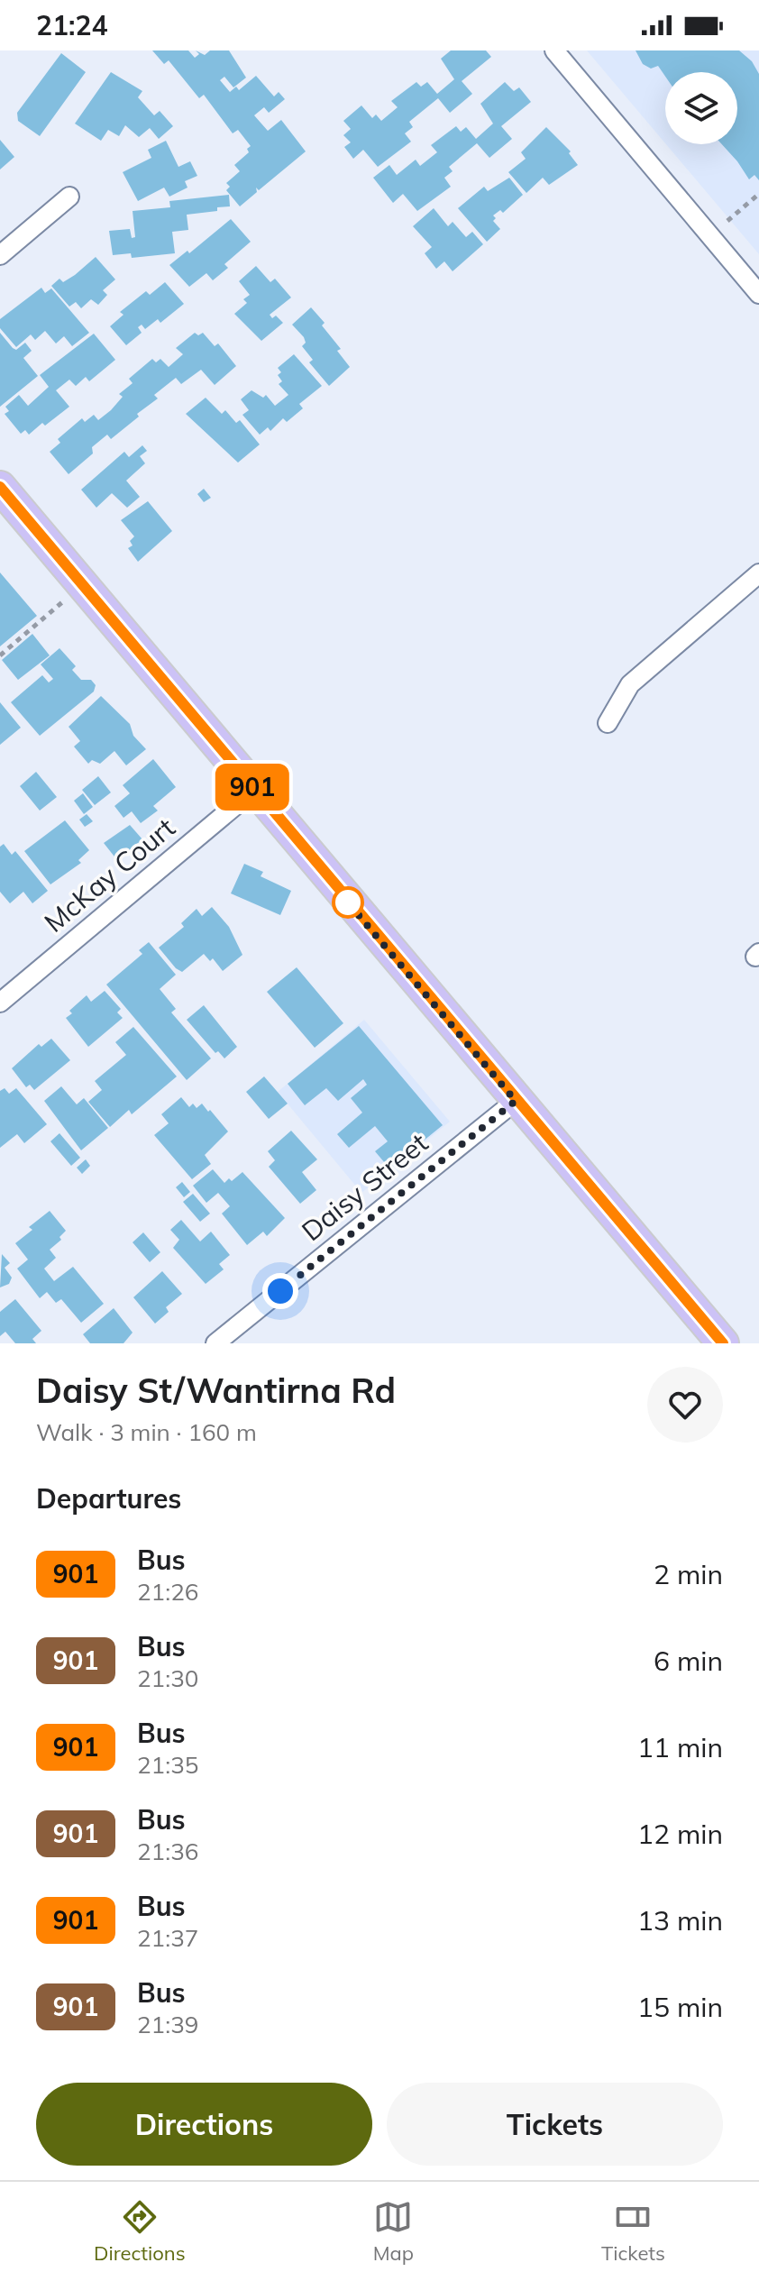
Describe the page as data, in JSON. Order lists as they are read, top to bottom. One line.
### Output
{"streets":{"street":["McKay Court","Daisy Street"]},"lines":["bus line 901"],"page":{"status":"21:24","on_map":"901","heading":[["Daisy St/Wantirna Rd","Walk · 3 min · 160 m"],"Departures"],"list":[{"mark":"901","name":"Bus","note":"21:26","value":"2 min"},{"mark":"901","name":"Bus","note":"21:30","value":"6 min"},{"mark":"901","name":"Bus","note":"21:35","value":"11 min"},{"mark":"901","name":"Bus","note":"21:36","value":"12 min"},{"mark":"901","name":"Bus","note":"21:37","value":"13 min"},{"mark":"901","name":"Bus","note":"21:39","value":"15 min"}],"buttons":["Directions","Tickets"],"tabs":["Directions","Map","Tickets"]}}
